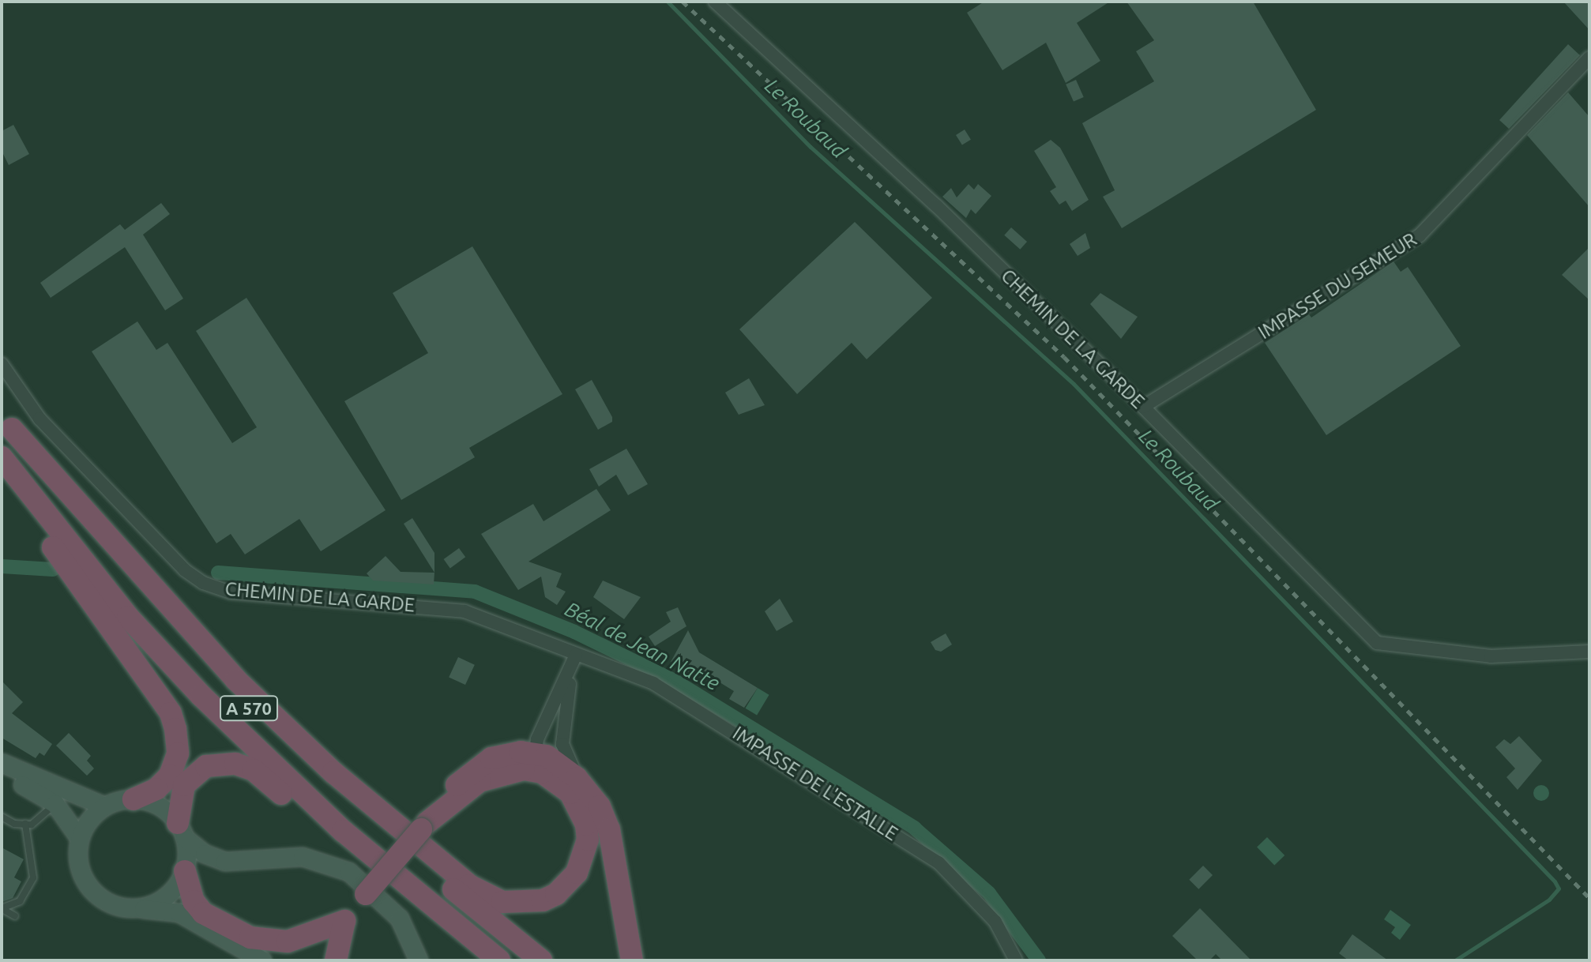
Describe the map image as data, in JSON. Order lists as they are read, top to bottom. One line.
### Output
{"streets":{"highway":["A 570"],"street":["IMPASSE DU SEMEUR","CHEMIN DE LA GARDE","IMPASSE DE L'ESTALLE"]},"crossings":[["IMPASSE DU SEMEUR","CHEMIN DE LA GARDE"],["CHEMIN DE LA GARDE","IMPASSE DE L'ESTALLE"]],"water":["Le Roubaud","Béal de Jean Natte"]}
